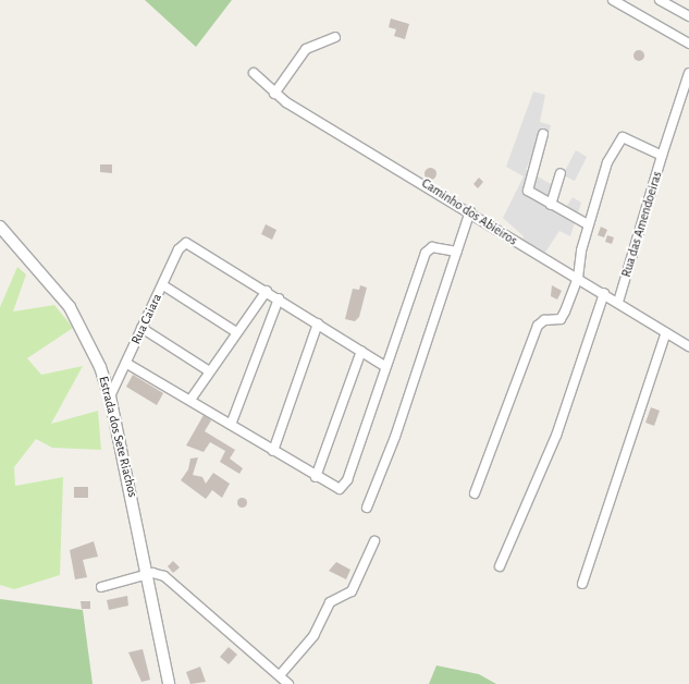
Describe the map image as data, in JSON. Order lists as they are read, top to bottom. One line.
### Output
{"streets":{"street":["Caminho dos Abieiros","Rua das Amendoeiras","Rua Caiara","Estrada dos Sete Riachos"]},"crossings":[["Caminho dos Abieiros","Rua das Amendoeiras"],["Rua Caiara","Estrada dos Sete Riachos"]]}
